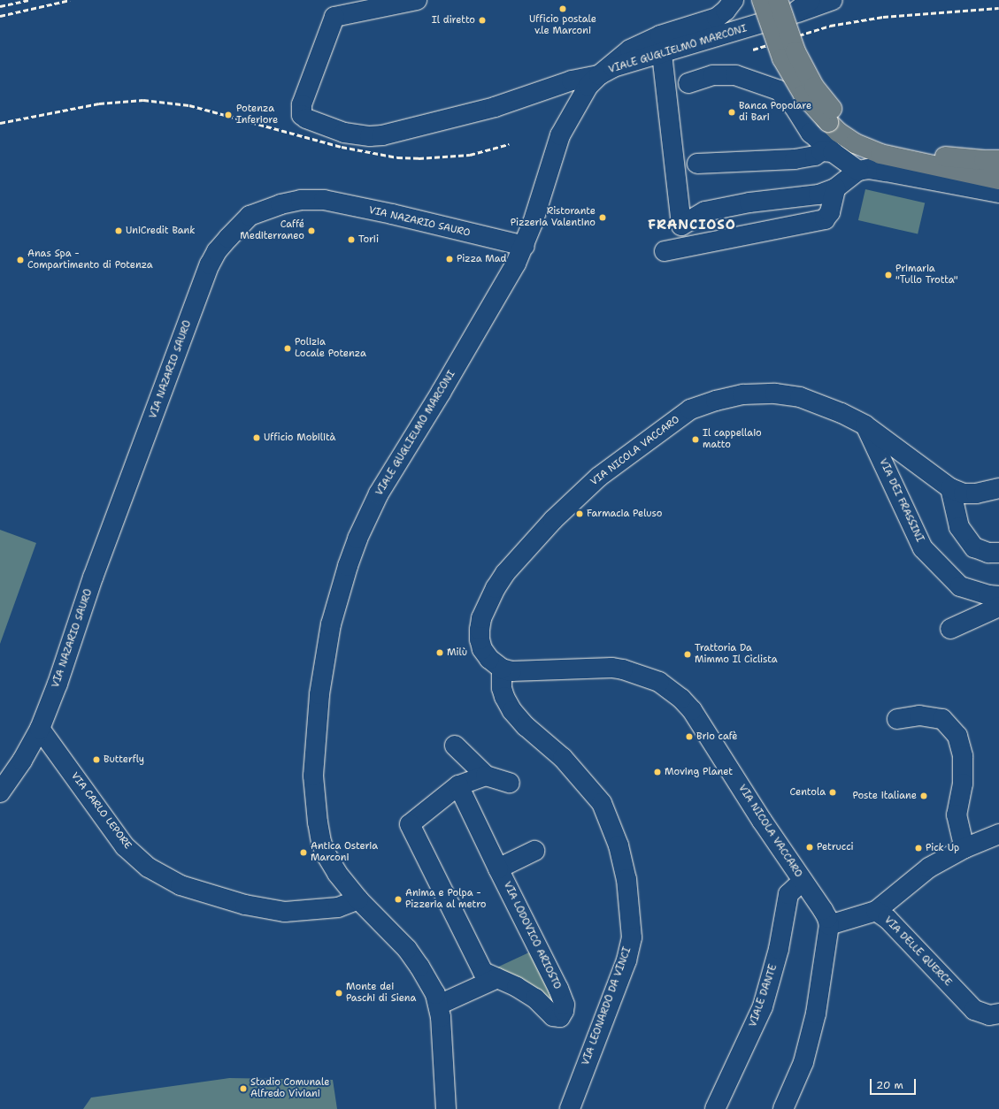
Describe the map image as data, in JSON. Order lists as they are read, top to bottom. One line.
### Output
{"streets":{"street":["VIALE GUGLIELMO MARCONI","VIA NAZARIO SAURO","VIA NICOLA VACCARO","VIA DEI FRASSINI","VIA CARLO LEPORE","VIA LODOVICO ARIOSTO","VIA DELLE QUERCE","VIALE DANTE","VIA LEONARDO DA VINCI"]},"crossings":[["VIALE GUGLIELMO MARCONI","VIA NAZARIO SAURO"],["VIALE GUGLIELMO MARCONI","VIA CARLO LEPORE"],["VIA NAZARIO SAURO","VIA CARLO LEPORE"],["VIA NICOLA VACCARO","VIA DEI FRASSINI"],["VIA NICOLA VACCARO","VIA DELLE QUERCE"],["VIA NICOLA VACCARO","VIALE DANTE"],["VIA NICOLA VACCARO","VIA LEONARDO DA VINCI"]],"districts":["FRANCIOSO"],"places":["Ufficio postale v.le Marconi","Il diretto","Banca Popolare di Bari","Potenza Inferiore","Ristorante Pizzeria Valentino","UniCredit Bank","Caffé Mediterraneo","Torii","Pizza Mad","Anas Spa - Compartimento di Potenza","Primaria \"Tullo Trotta\"","Polizia Locale Potenza","Ufficio Mobilità","Il cappellaio matto","Farmacia Peluso","Milù","Trattoria Da Mimmo Il Ciclista","Brio cafè","Butterfly","Moving Planet","Centola","Poste italiane","Petrucci","Pick Up","Antica Osteria Marconi","Anima e Polpa - Pizzeria al metro","Monte dei Paschi di Siena","Stadio Comunale Alfredo Viviani"],"scale_bar":"20 m"}
